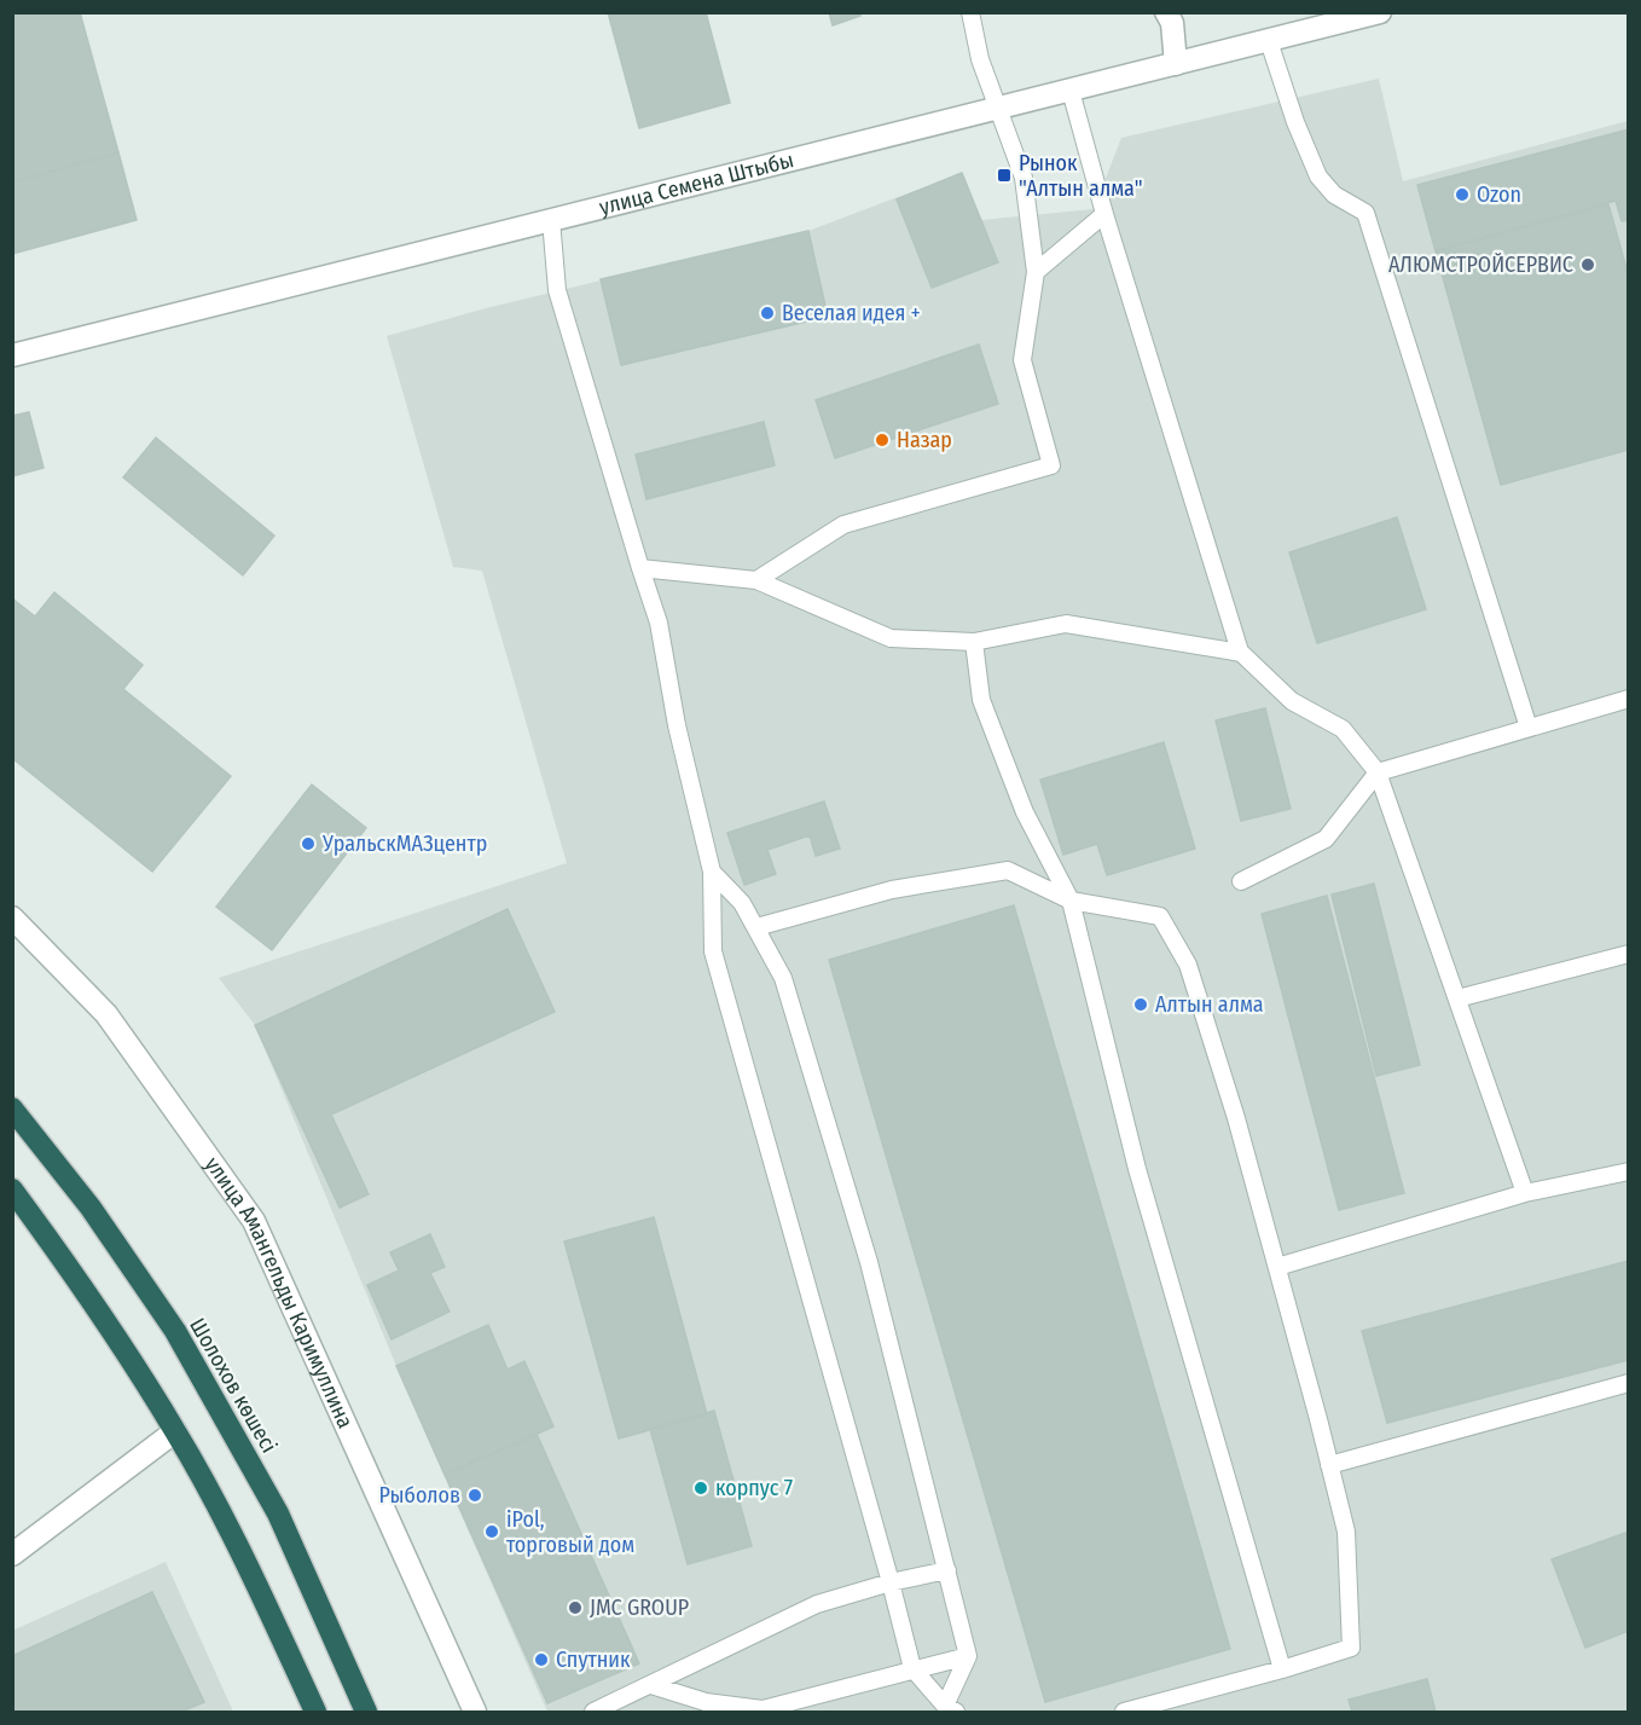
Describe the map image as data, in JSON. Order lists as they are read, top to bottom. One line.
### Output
{"streets":{"highway":["Шолохов көшесі"],"street":["улица Семена Штыбы","улица Амангельды Каримуллина"]},"places":{"transit":["Рынок \"Алтын алма\""],"other":["Ozon","АЛЮМСТРОЙСЕРВИС","Веселая идея +","Назар","УральскМАЗцентр","Алтын алма","корпус 7","Рыболов","iPol, торговый дом","JMC GROUP","Спутник"]}}
